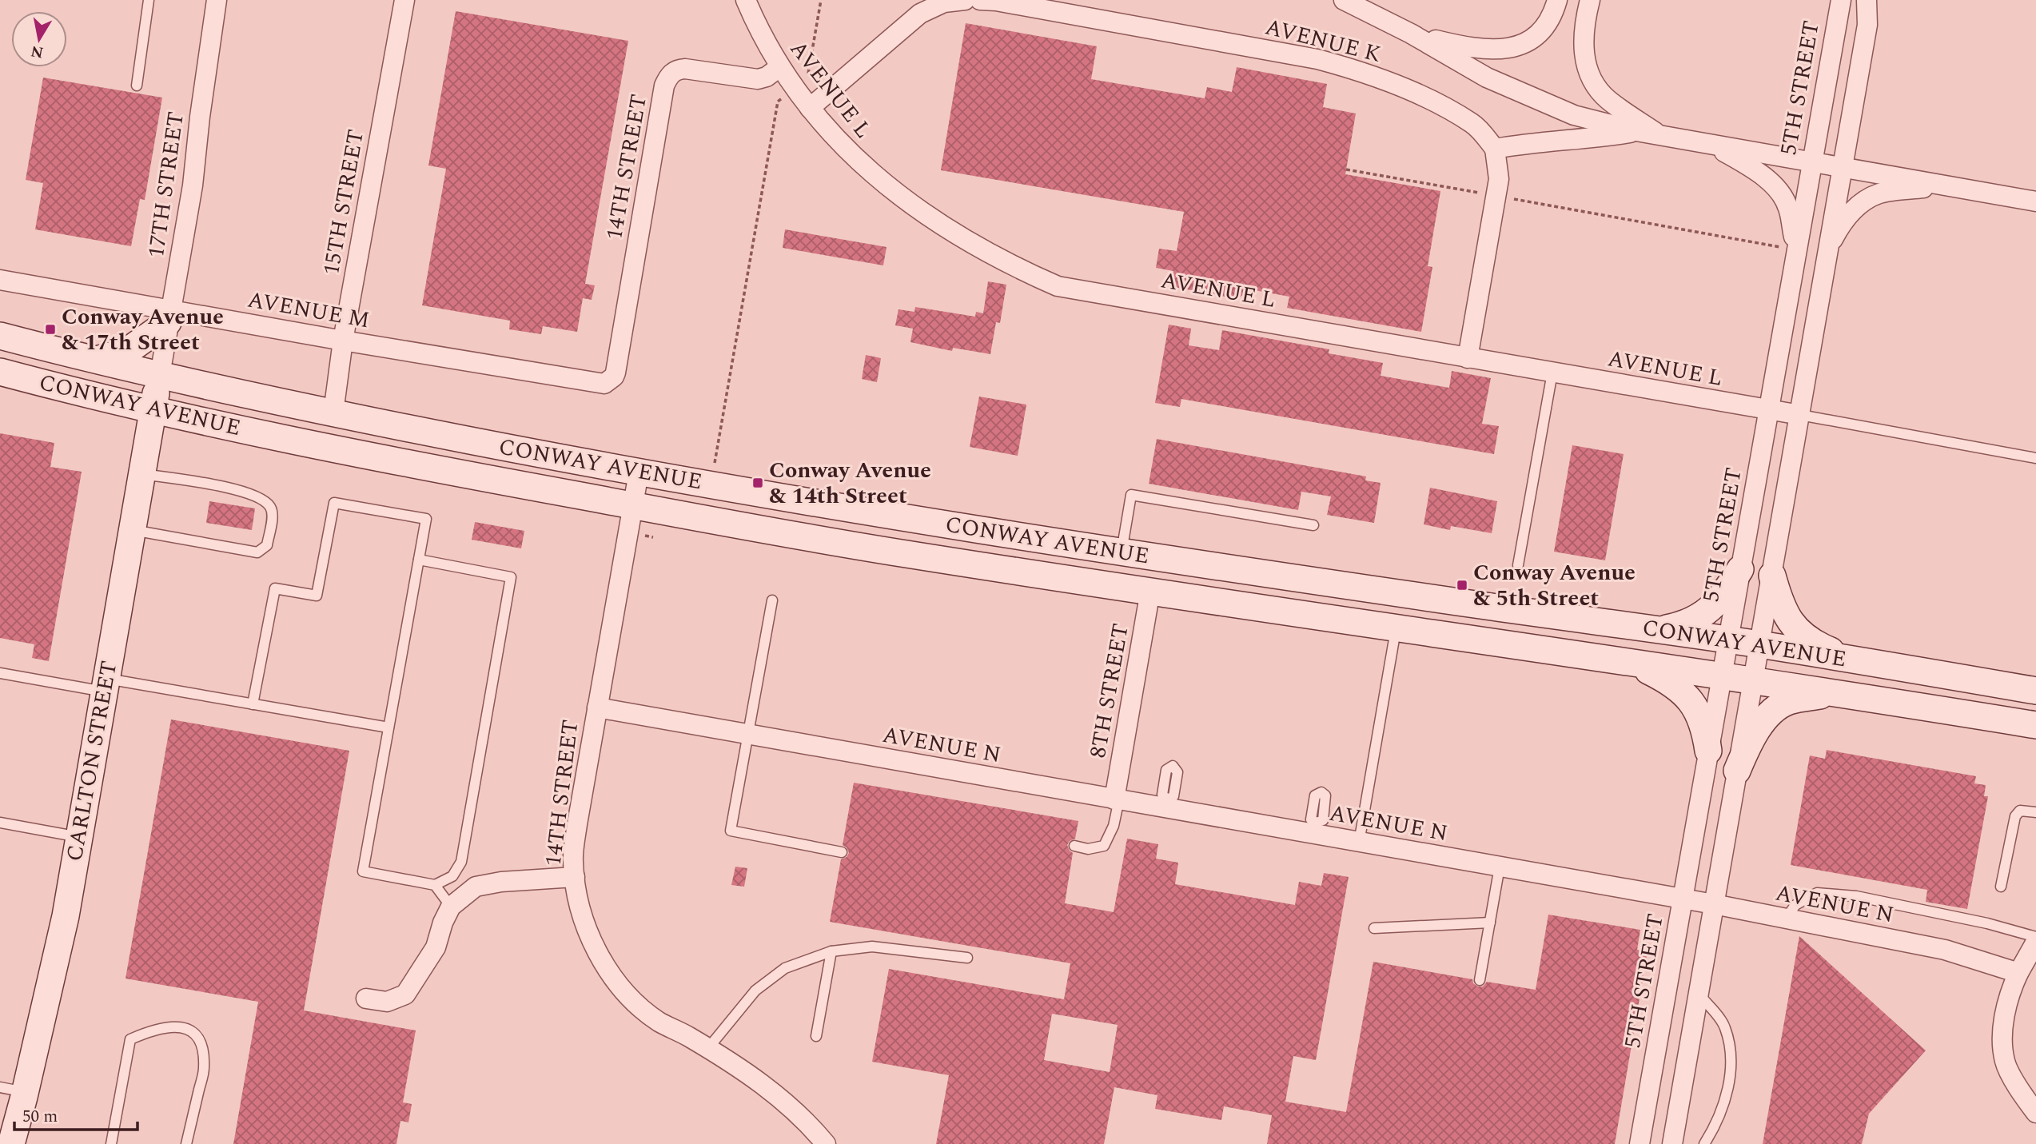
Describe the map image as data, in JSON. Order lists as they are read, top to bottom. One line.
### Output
{"streets":{"street":["AVENUE K","5TH STREET","AVENUE L","14TH STREET","17TH STREET","15TH STREET","AVENUE M","CONWAY AVENUE","8TH STREET","AVENUE N","CARLTON STREET"]},"crossings":[["5TH STREET","AVENUE L"],["5TH STREET","CONWAY AVENUE"],["5TH STREET","AVENUE N"],["AVENUE L","14TH STREET"],["14TH STREET","AVENUE M"],["14TH STREET","CONWAY AVENUE"],["14TH STREET","AVENUE N"],["17TH STREET","AVENUE M"],["17TH STREET","CONWAY AVENUE"],["17TH STREET","CARLTON STREET"],["15TH STREET","AVENUE M"],["15TH STREET","CONWAY AVENUE"],["CONWAY AVENUE","8TH STREET"],["CONWAY AVENUE","CARLTON STREET"],["8TH STREET","AVENUE N"]],"places":{"transit":["Conway Avenue & 17th Street","Conway Avenue & 14th Street","Conway Avenue & 5th Street"]},"scale_bar":"50 m","north":"bottom"}
